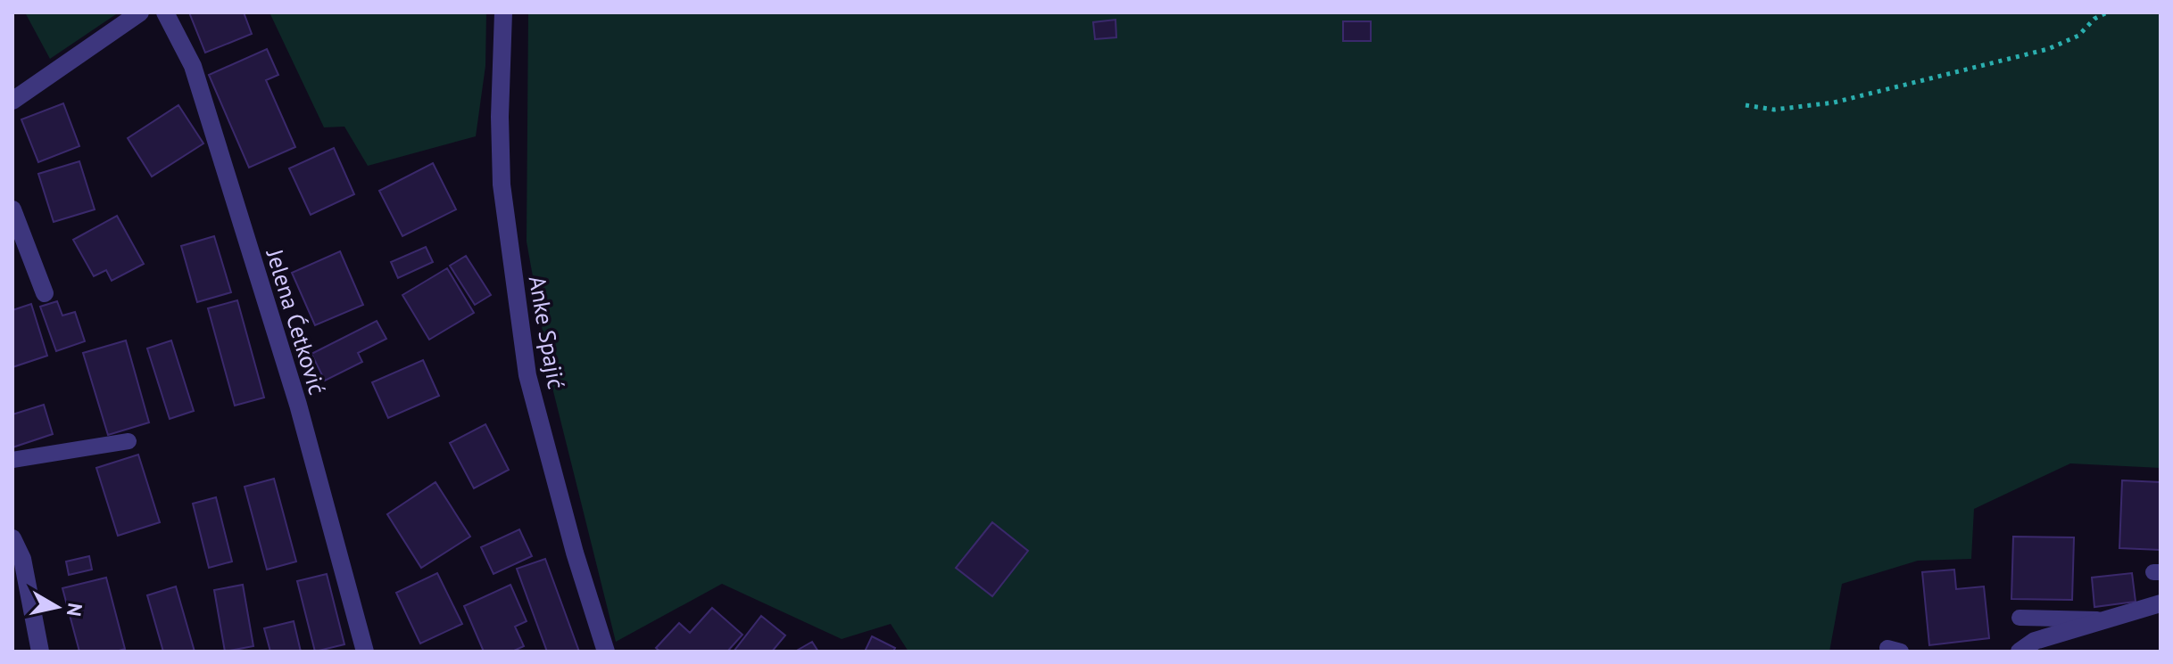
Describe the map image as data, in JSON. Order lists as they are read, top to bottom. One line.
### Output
{"streets":{"street":["Jelena Ćetković","Anke Spajić"]},"north":"right"}
